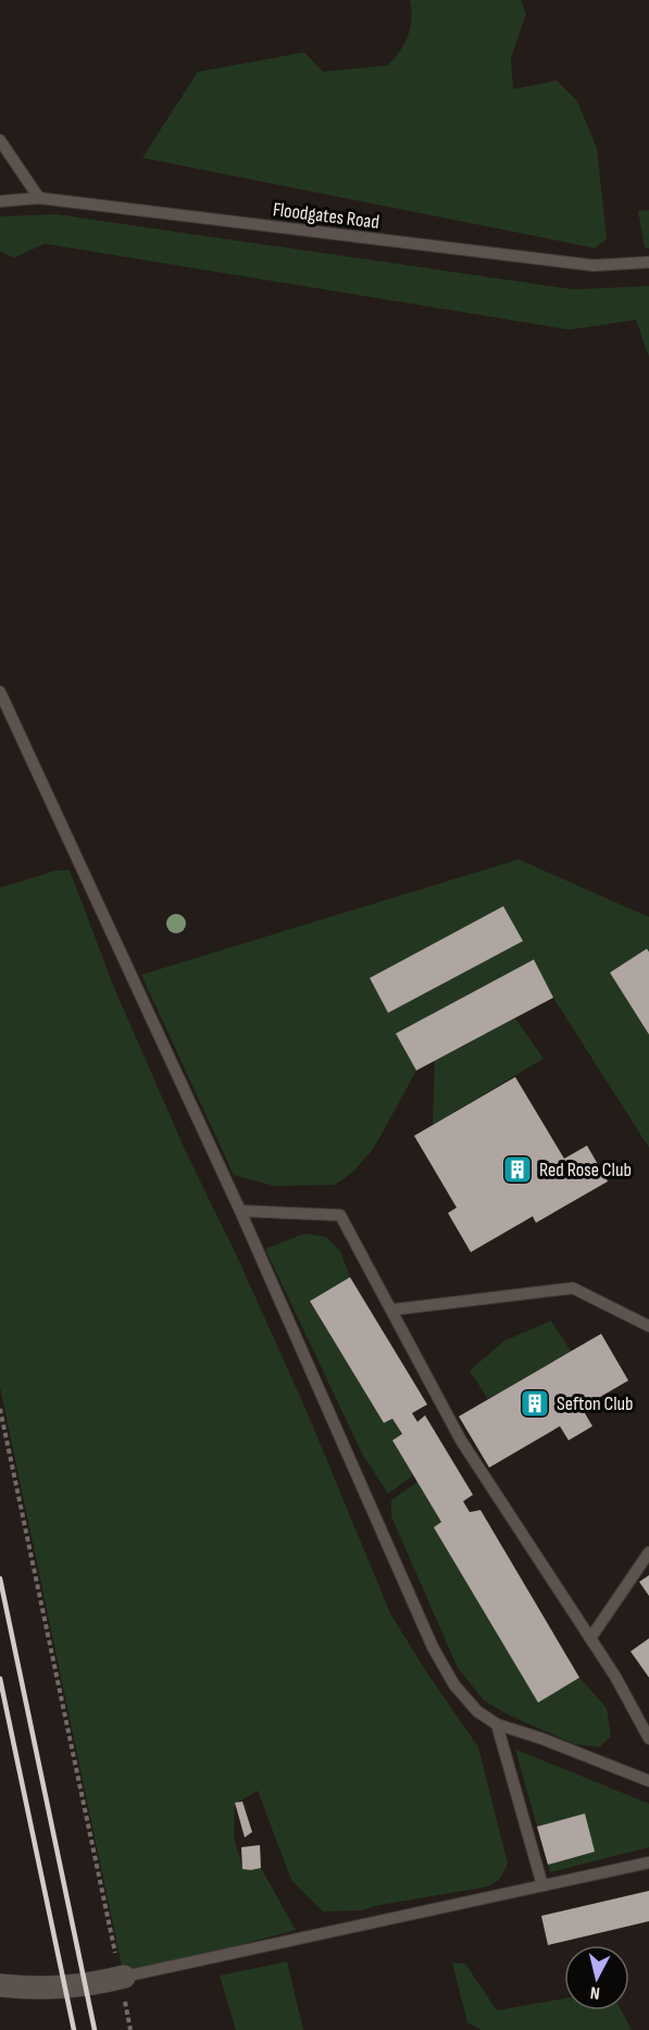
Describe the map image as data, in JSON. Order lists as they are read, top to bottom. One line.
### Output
{"streets":{"lane":["Floodgates Road"]},"places":{"building":["Red Rose Club","Sefton Club"]},"north":"bottom"}
